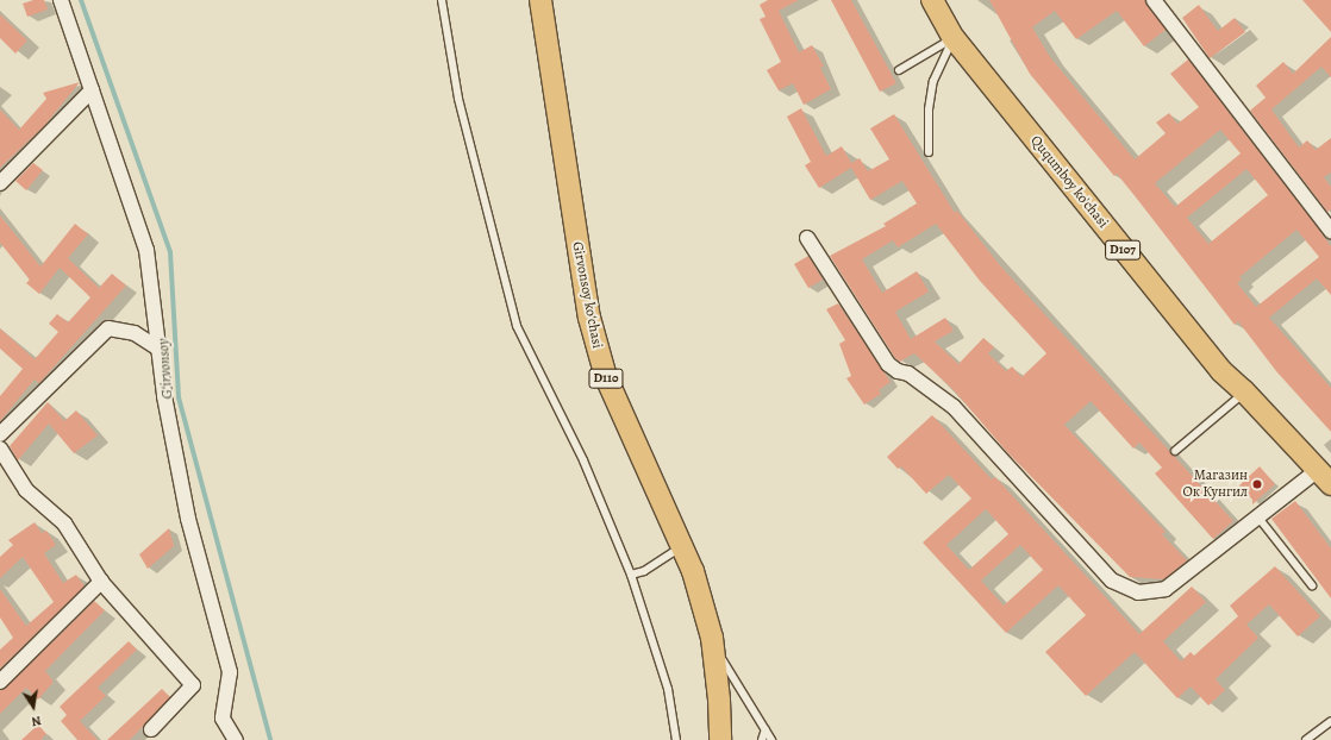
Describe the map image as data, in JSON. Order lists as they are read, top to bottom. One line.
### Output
{"streets":{"main road":["Ququmboy ko'chasi","D107","Girvonsoy koʻchasi","D110"]},"water":["G‘irvonsoy"],"places":["Магазин Ок Кунгил"],"north":"bottom"}
